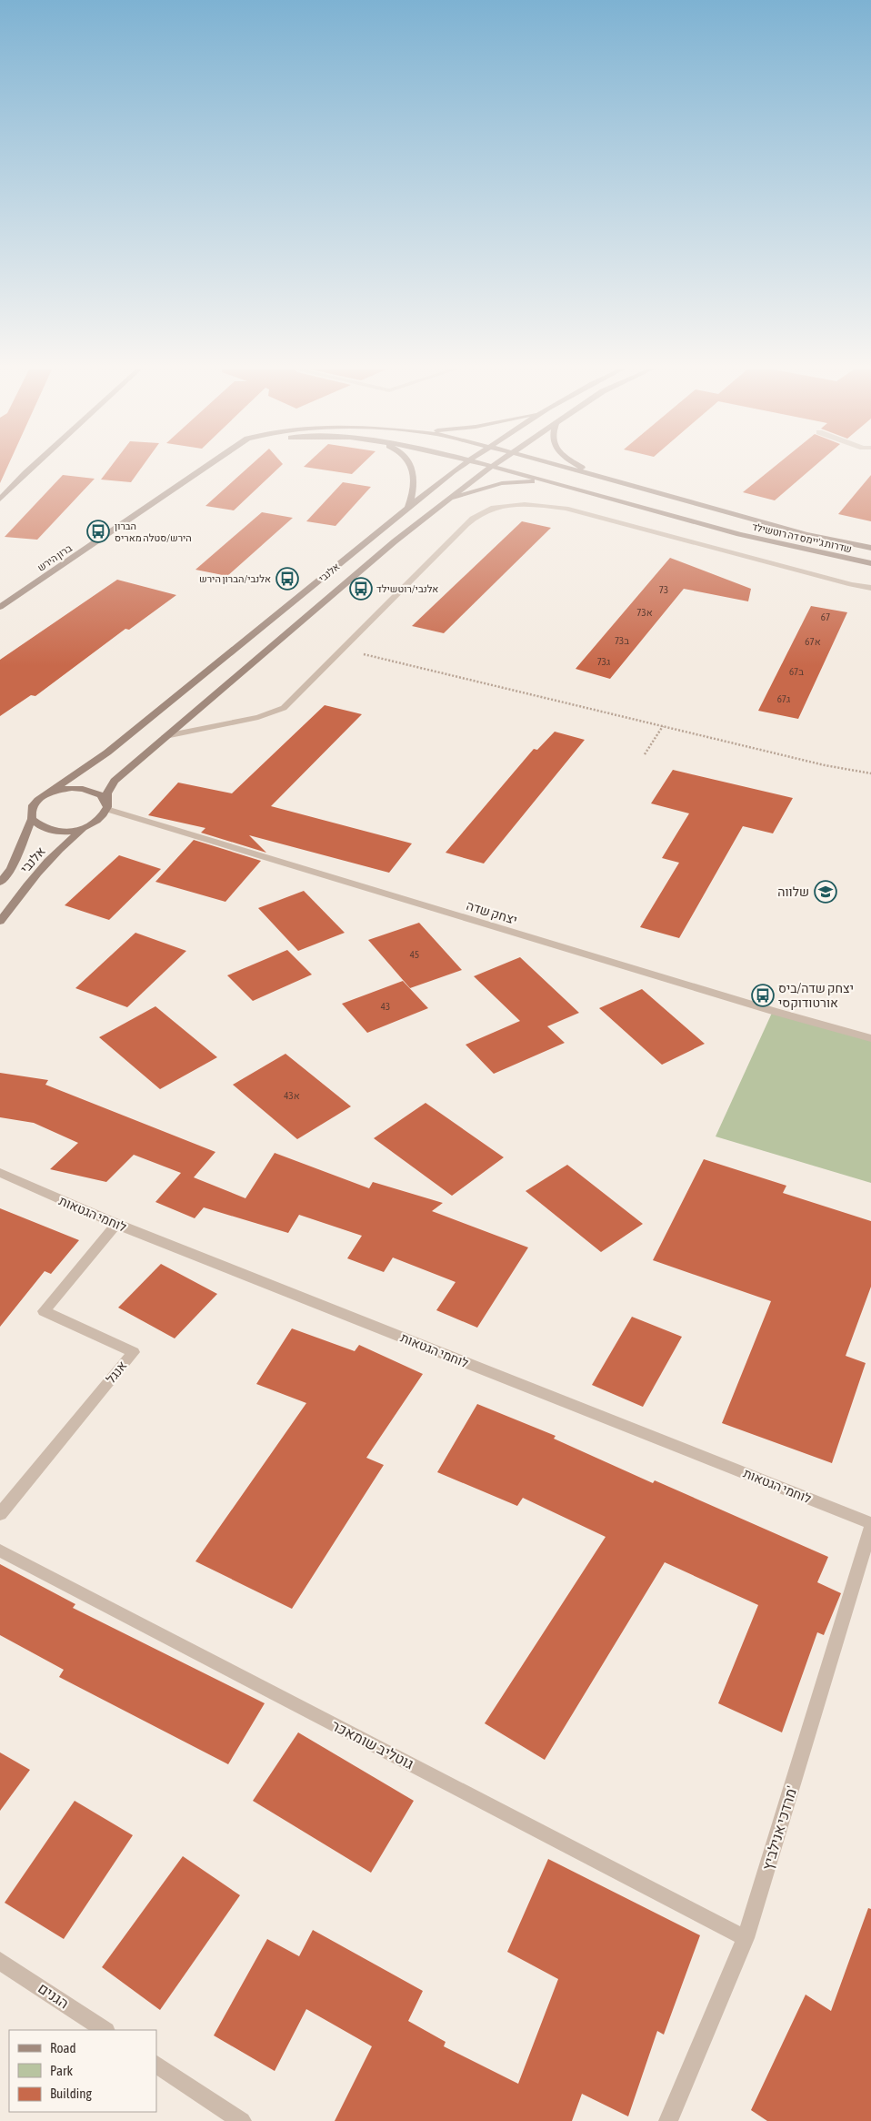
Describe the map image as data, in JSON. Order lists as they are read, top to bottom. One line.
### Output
{"streets":{"street":["שדרות ג'יימס דה רוטשילד","ברון הירש","אלנבי","יצחק שדה","לוחמי הגטאות","אנגל","גוטליב שומאכר","מרדכי אנילביץ'","הגנים"]},"crossings":[["אלנבי","יצחק שדה"],["לוחמי הגטאות","אנגל"],["גוטליב שומאכר","מרדכי אנילביץ'"]],"places":{"bus stop":["הברון הירש/סטלה מאריס","אלנבי/הברון הירש","אלנבי/רוטשילד","יצחק שדה/ביס אורטודוקסי"],"school or university":["שלווה"]},"house_numbers":["73","73א","67","73ב","67א","73ג","67ב","67ג","45","43","43א"],"legend":["Road","Park","Building"]}
